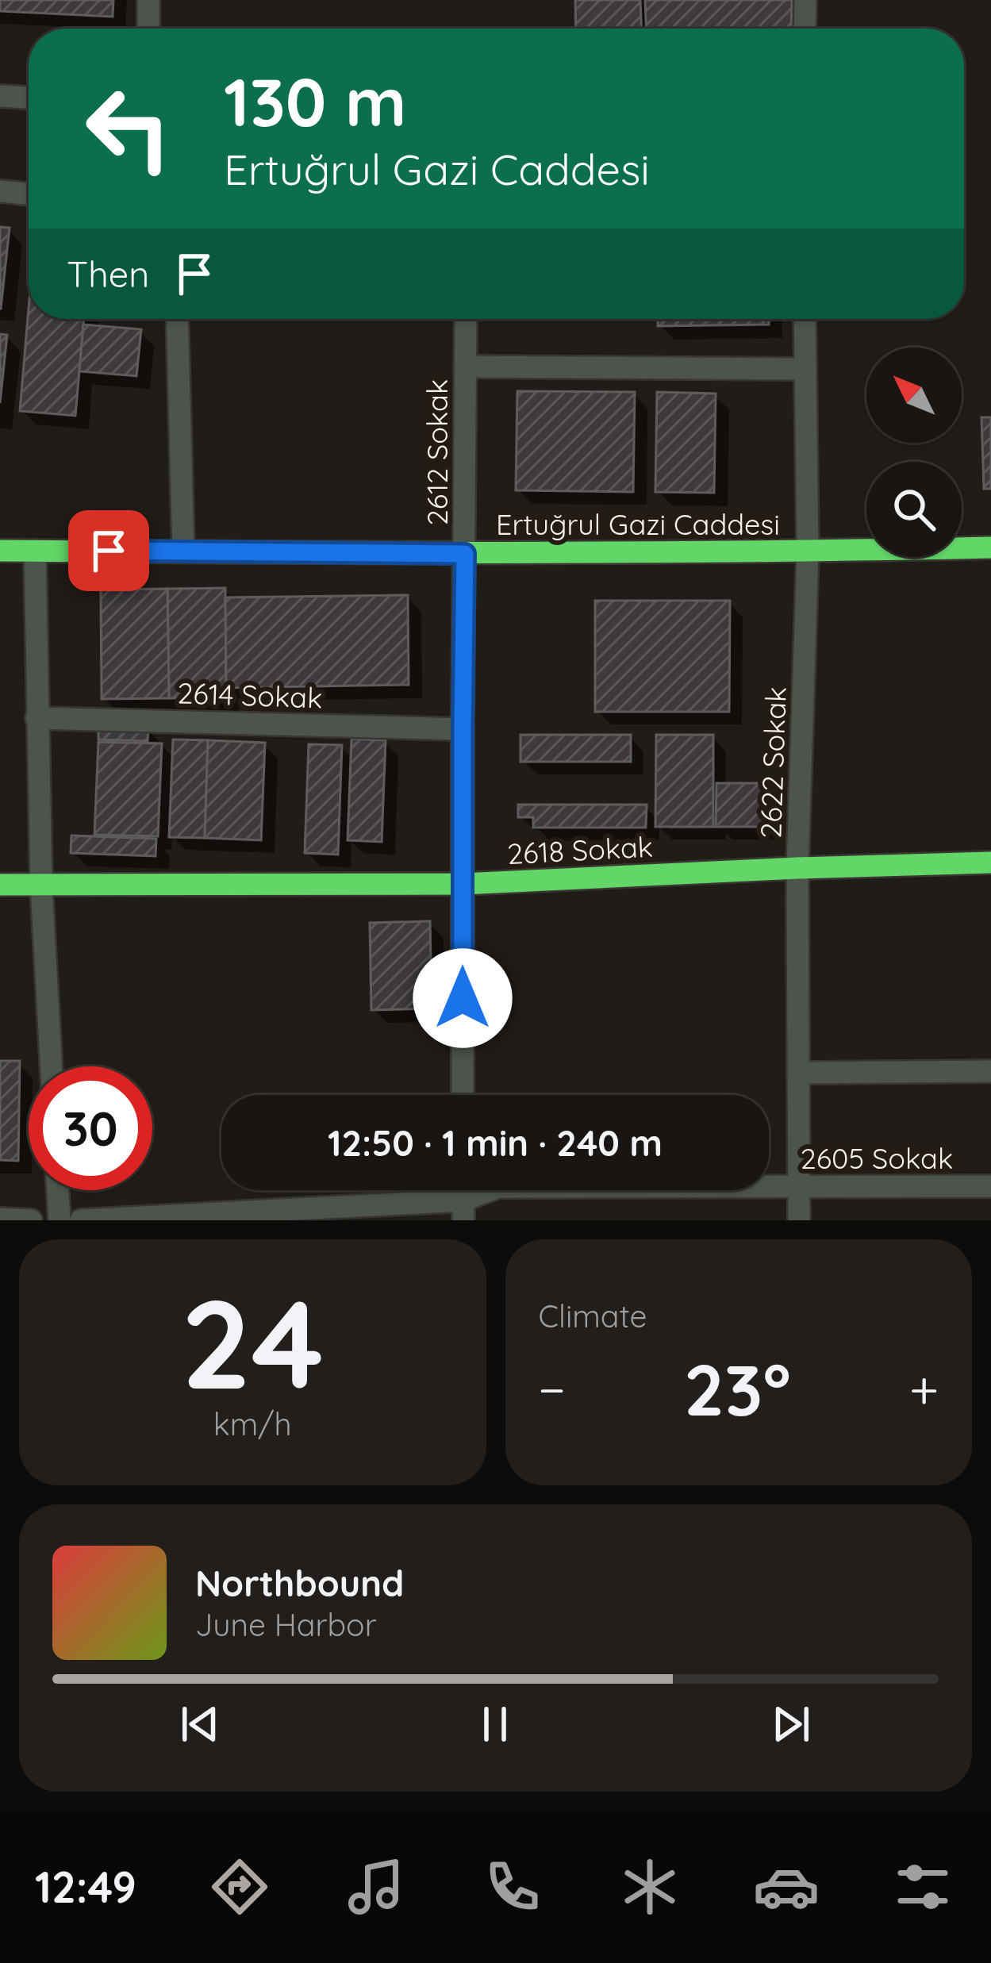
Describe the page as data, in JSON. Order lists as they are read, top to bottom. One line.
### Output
{"streets":{"main road":["Ertuğrul Gazi Caddesi","2618 Sokak"],"street":["2612 Sokak","2614 Sokak","2622 Sokak","2605 Sokak"]},"crossings":[["2612 Sokak","Ertuğrul Gazi Caddesi"],["2612 Sokak","2614 Sokak"],["2612 Sokak","2618 Sokak"],["Ertuğrul Gazi Caddesi","2622 Sokak"],["2622 Sokak","2618 Sokak"],["2622 Sokak","2605 Sokak"]],"north":"top left","page":{"turn":["130 m","Ertuğrul Gazi Caddesi"],"then":"Then","limit":"30","trip":"12:50 · 1 min · 240 m","tile":[["24","km/h"],"Climate"],"heat":["−","23°","+"],"song":["Northbound","June Harbor"],"tabs":"12:49"}}
